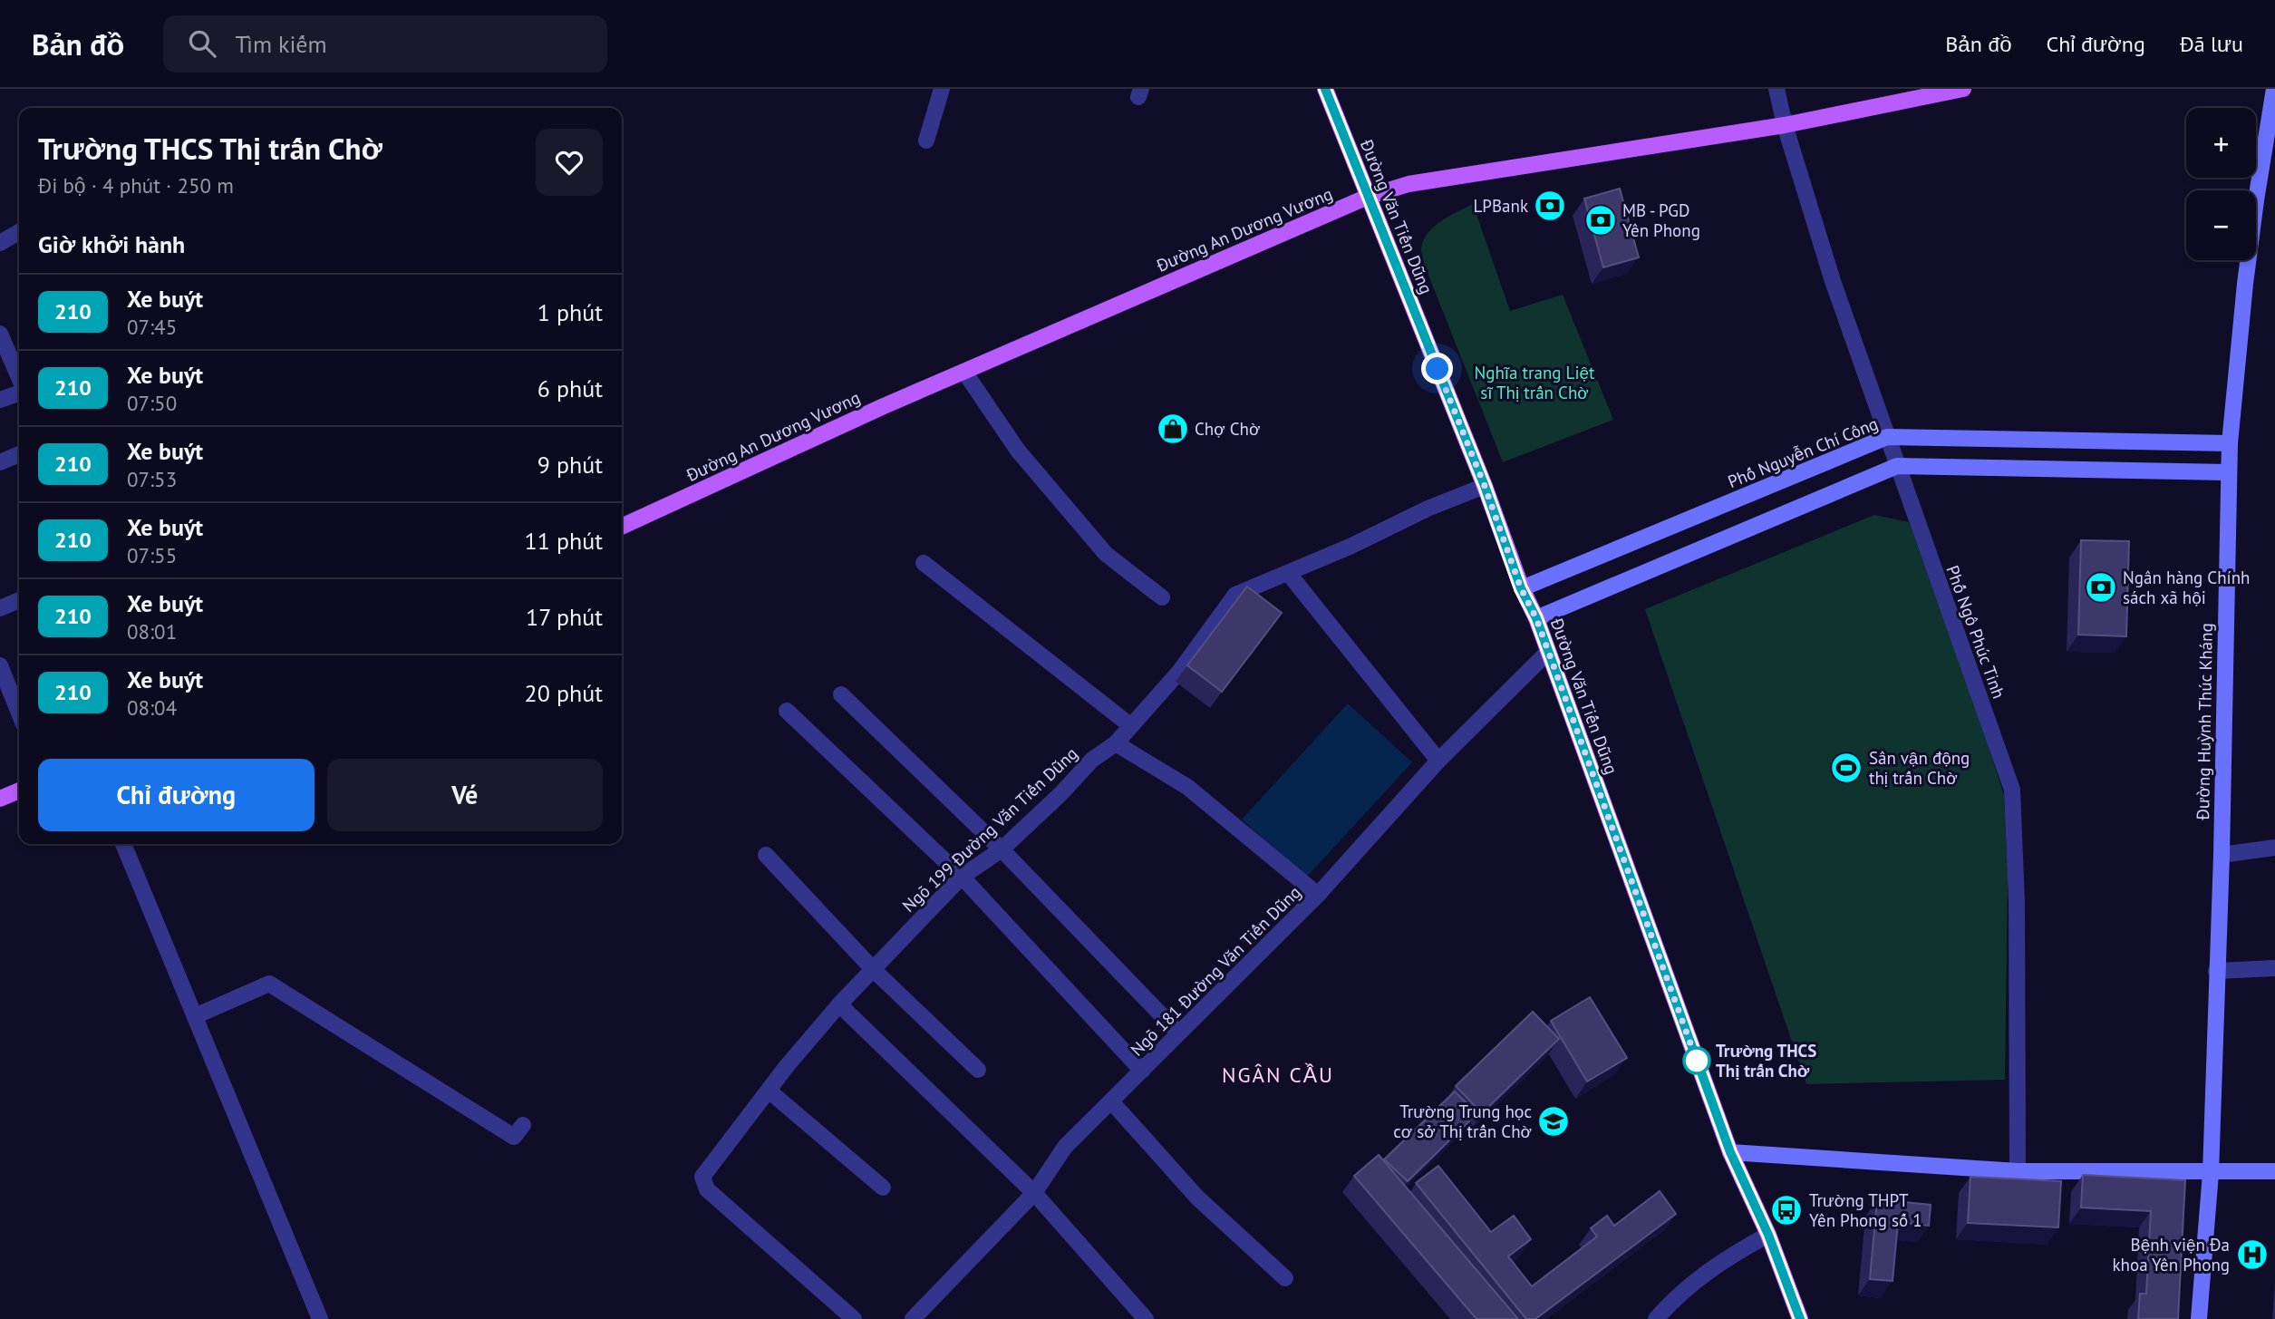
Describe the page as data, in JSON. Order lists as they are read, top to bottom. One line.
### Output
{"streets":{"main road":["Đường Văn Tiến Dũng","Đường An Dương Vương","Phố Nguyễn Chí Công","Đường Huỳnh Thúc Kháng"],"street":["Phố Ngô Phúc Tinh","Ngõ 199 Đường Văn Tiến Dũng","Ngõ 181 Đường Văn Tiến Dũng"]},"crossings":[["Đường Văn Tiến Dũng","Đường An Dương Vương"],["Đường Văn Tiến Dũng","Phố Nguyễn Chí Công"],["Đường Văn Tiến Dũng","Ngõ 199 Đường Văn Tiến Dũng"],["Đường Văn Tiến Dũng","Ngõ 181 Đường Văn Tiến Dũng"],["Đường An Dương Vương","Phố Ngô Phúc Tinh"],["Phố Nguyễn Chí Công","Phố Ngô Phúc Tinh"],["Phố Nguyễn Chí Công","Đường Huỳnh Thúc Kháng"]],"districts":["NGÂN CẦU"],"parks":["Nghĩa trang Liệt sĩ Thị trấn Chờ"],"places":{"bank":["LPBank","MB - PGD Yên Phong","Ngân hàng Chính sách xã hội"],"shop":["Chợ Chờ"],"sports":["Sân vận động thị trấn Chờ"],"other":["Trường THCS Thị trấn Chờ"],"school or university":["Trường Trung học cơ sở Thị trấn Chờ"],"bus stop":["Trường THPT Yên Phong số 1"],"hospital":["Bệnh viện Đa khoa Yên Phong"]},"lines":["bus line 210"],"page":{"header":"Bản đồ","search":"Tìm kiếm","nav":["Bản đồ","Chỉ đường","Đã lưu"],"map_buttons":["+","−"],"heading":[["Trường THCS Thị trấn Chờ","Đi bộ · 4 phút · 250 m"],"Giờ khởi hành"],"list":[{"mark":"210","name":"Xe buýt","note":"07:45","value":"1 phút"},{"mark":"210","name":"Xe buýt","note":"07:50","value":"6 phút"},{"mark":"210","name":"Xe buýt","note":"07:53","value":"9 phút"},{"mark":"210","name":"Xe buýt","note":"07:55","value":"11 phút"},{"mark":"210","name":"Xe buýt","note":"08:01","value":"17 phút"},{"mark":"210","name":"Xe buýt","note":"08:04","value":"20 phút"}],"buttons":["Chỉ đường","Vé"]}}
